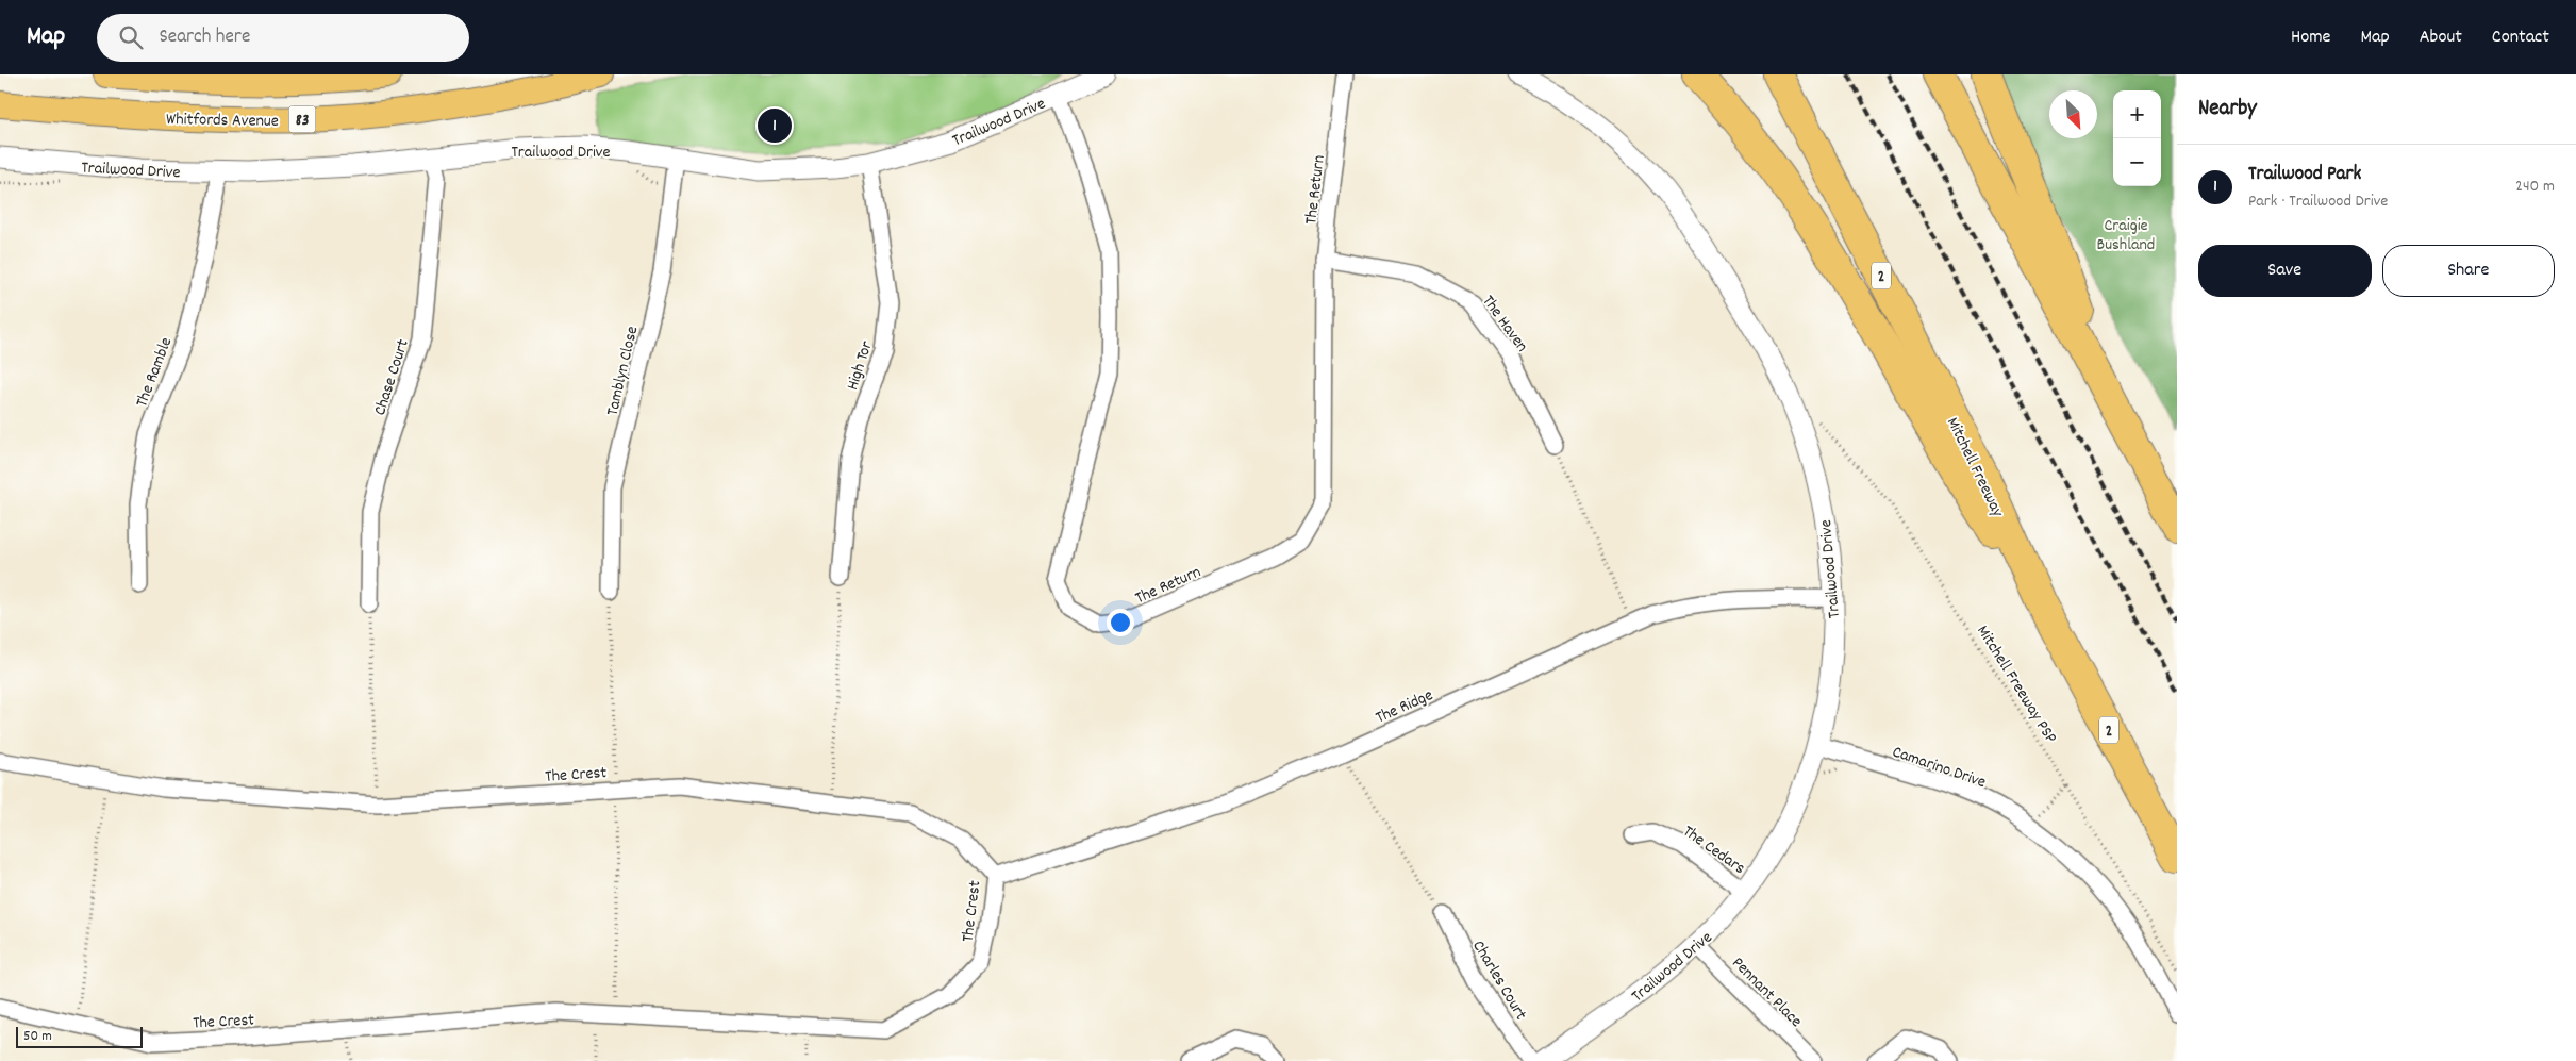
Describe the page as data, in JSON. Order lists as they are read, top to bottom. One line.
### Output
{"streets":{"highway":["2","Mitchell Freeway"],"main road":["Whitfords Avenue","83"],"street":["Trailwood Drive","The Return","The Haven","High Tor","Tamblyn Close","The Ramble","Chase Court","The Ridge","Camarino Drive","The Crest","The Cedars","Charles Court","Pennant Place"],"path":["Mitchell Freeway PSP"]},"crossings":[["Trailwood Drive","The Return"],["Trailwood Drive","High Tor"],["Trailwood Drive","Tamblyn Close"],["Trailwood Drive","The Ramble"],["Trailwood Drive","Chase Court"],["Trailwood Drive","The Ridge"],["Trailwood Drive","Camarino Drive"],["Trailwood Drive","The Cedars"],["Trailwood Drive","Pennant Place"],["The Return","The Haven"],["The Ridge","The Crest"]],"parks":["Craigie Bushland"],"scale_bar":"50 m","north":"bottom right","page":{"header":"Map","search":"Search here","nav":["Home","Map","About","Contact"],"heading":"Nearby","map_buttons":["+","−"],"pins":"1","list":[{"mark":"1","name":"Trailwood Park","note":"Park · Trailwood Drive","value":"240 m"}],"buttons":["Save","Share"],"scale":"50 m"}}
